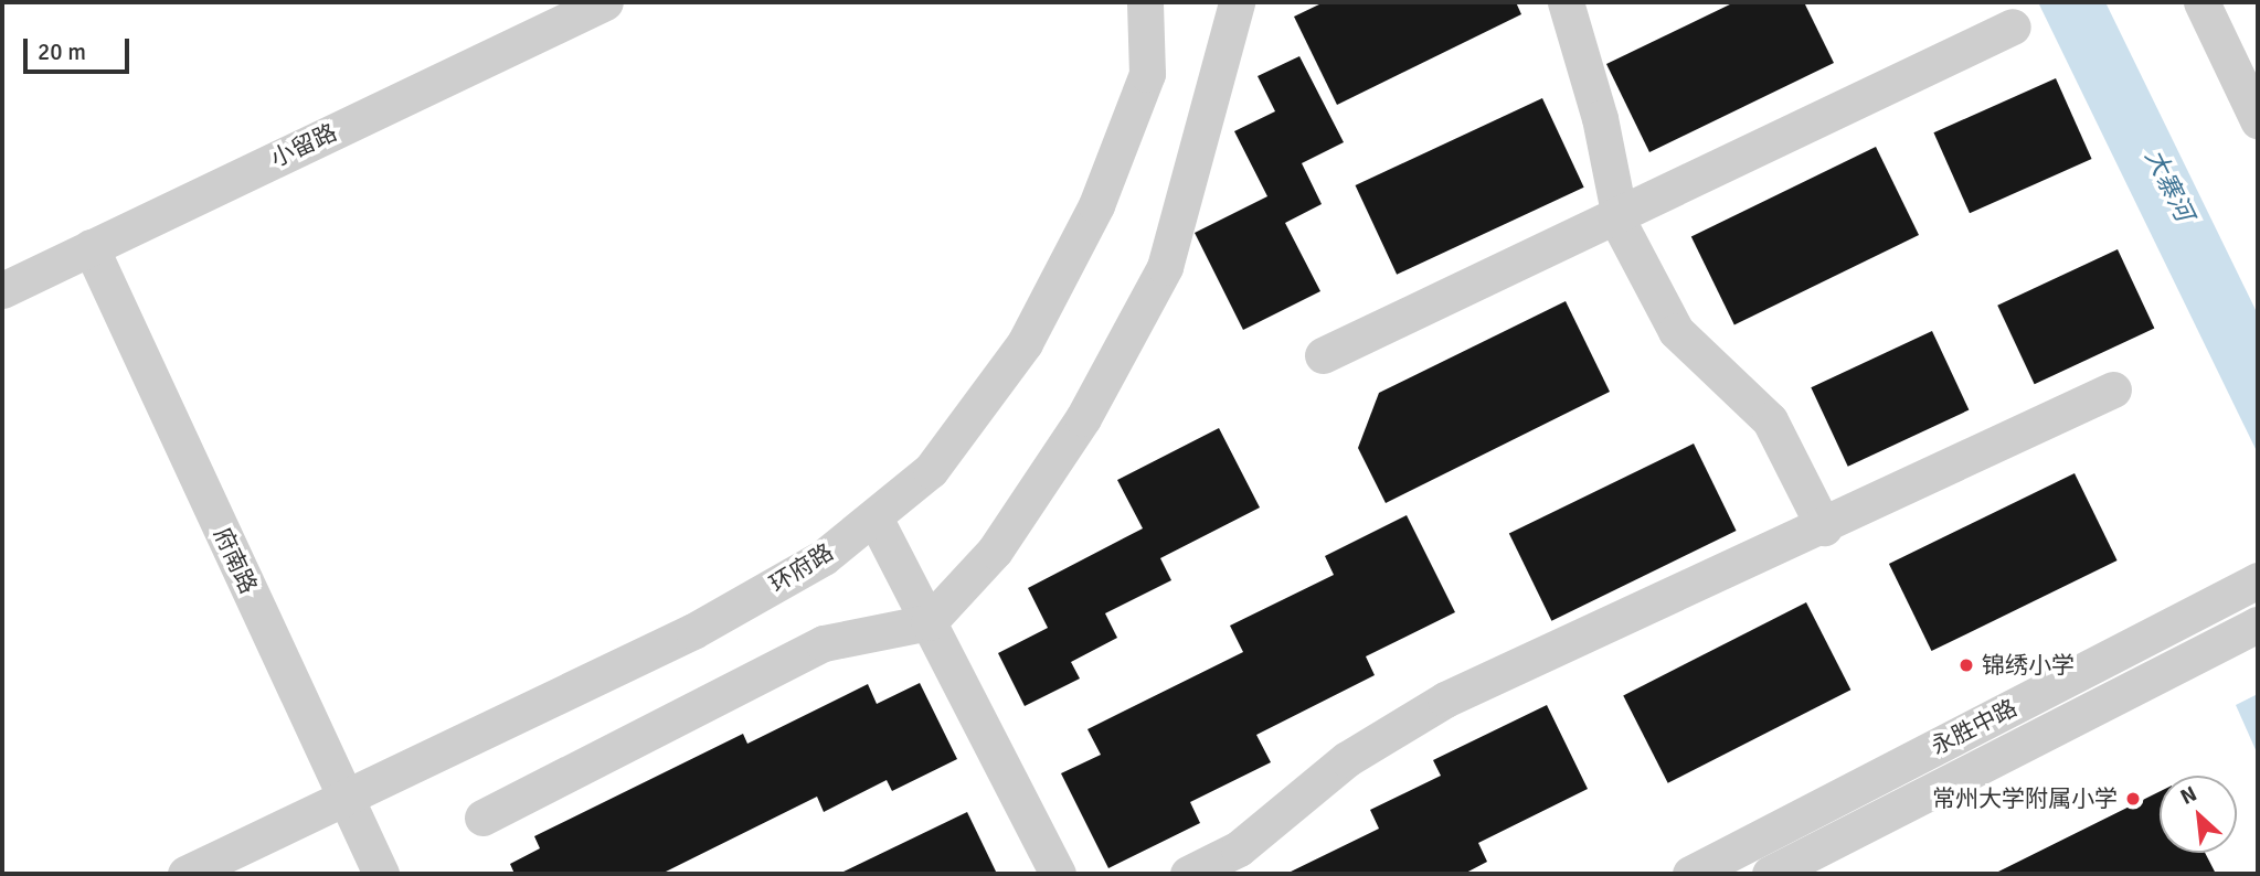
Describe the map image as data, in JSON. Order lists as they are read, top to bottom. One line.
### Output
{"streets":{"street":["小留路","府南路","环府路","永胜中路"]},"crossings":[["小留路","府南路"],["府南路","环府路"]],"water":["大寨河"],"places":["锦绣小学","常州大学附属小学"],"scale_bar":"20 m","north":"top left"}
